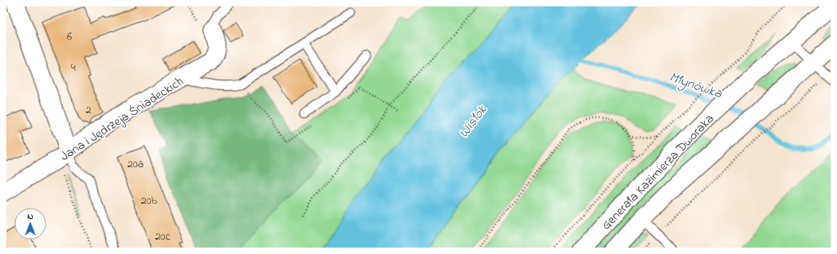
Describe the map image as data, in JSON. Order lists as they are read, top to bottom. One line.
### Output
{"streets":{"main road":["Jana i Jędrzeja Śniadeckich","Generała Kazimierza Dworaka"]},"water":["Młynówka","Wisłok"],"house_numbers":["6","4","2","20a","20b","20c"],"north":"top"}
